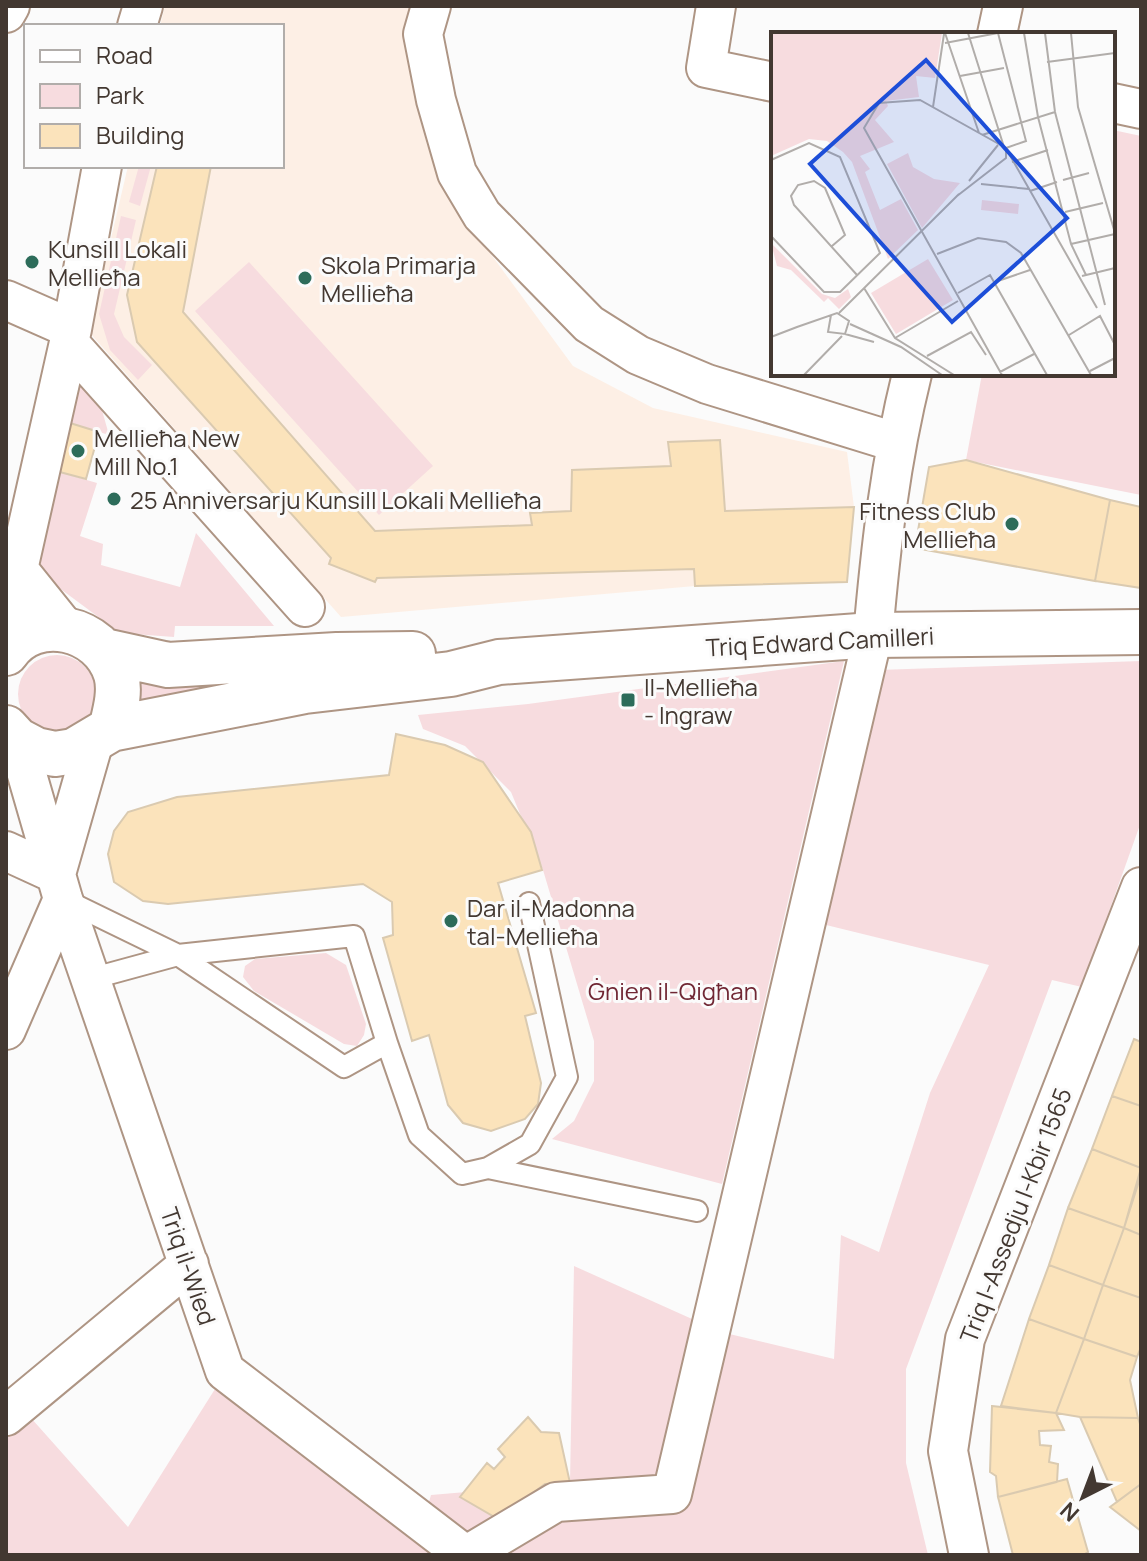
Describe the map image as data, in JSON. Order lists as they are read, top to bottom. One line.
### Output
{"streets":{"street":["Triq Edward Camilleri","Triq l-Assedju l-Kbir 1565","Triq il-Wied"]},"crossings":[["Triq Edward Camilleri","Triq il-Wied"]],"parks":["Ġnien il-Qigħan"],"places":{"other":["Kunsill Lokali Mellieħa","Skola Primarja Mellieħa","Mellieħa New Mill No.1","25 Anniversarju Kunsill Lokali Mellieħa","Fitness Club Mellieħa","Dar il-Madonna tal-Mellieħa"],"transit":["Il-Mellieħa - Ingraw"]},"legend":["Road","Park","Building"],"north":"bottom left"}
